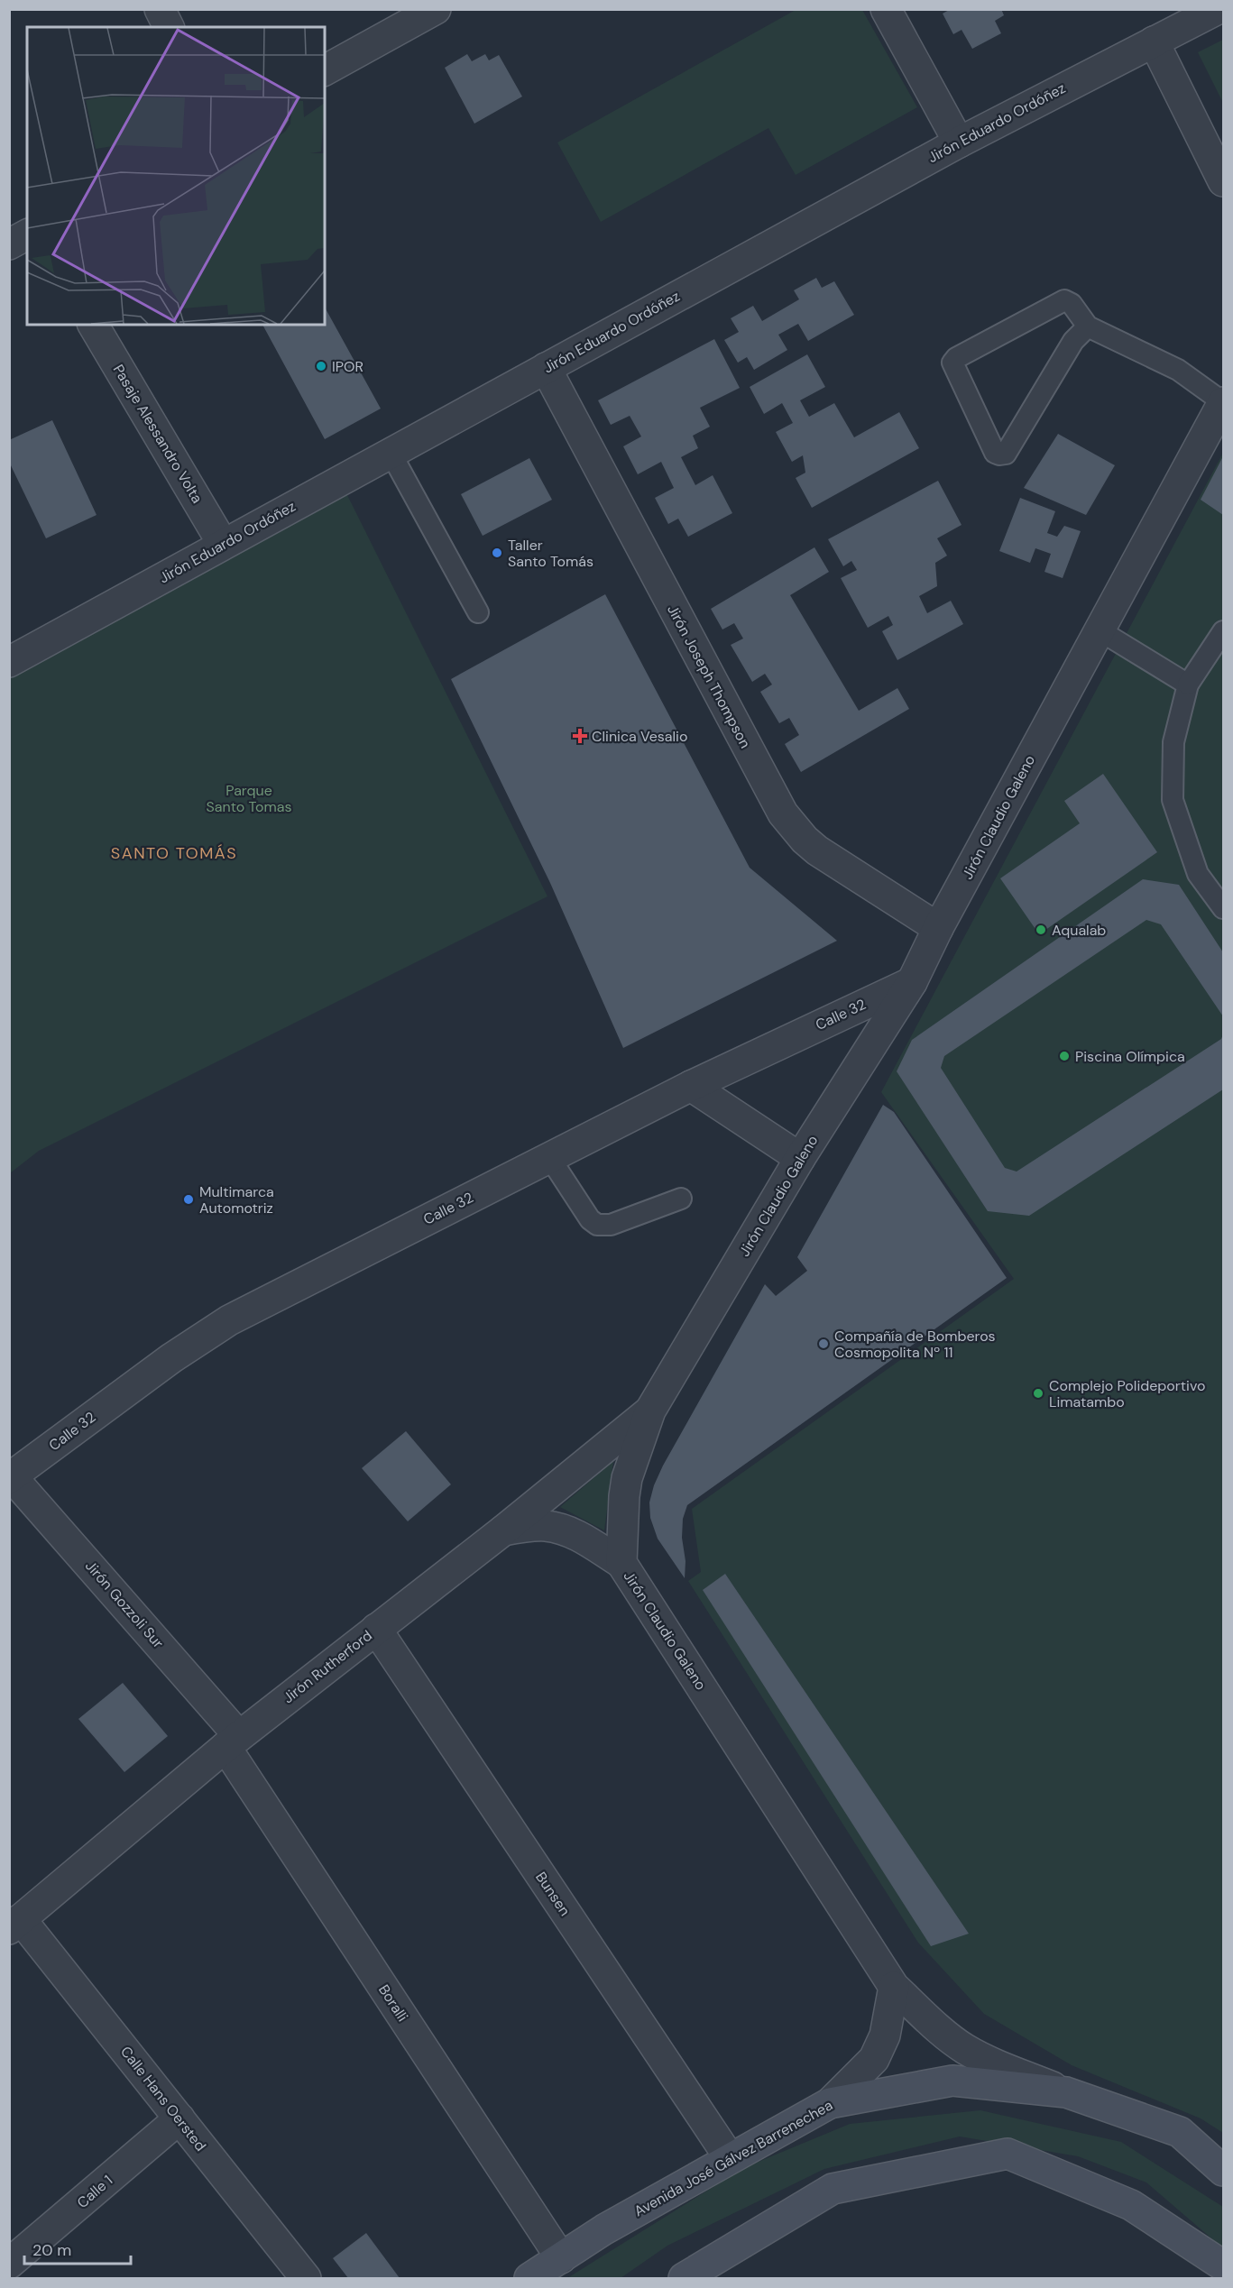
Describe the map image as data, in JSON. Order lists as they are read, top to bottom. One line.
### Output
{"streets":{"main road":["Avenida José Gálvez Barrenechea"],"street":["Jirón Eduardo Ordóñez","Pasaje Alessandro Volta","Jirón Joseph Thompson","Jirón Claudio Galeno","Calle 32","Jirón Gozzoli Sur","Jirón Rutherford","Bunsen","Boralli","Calle Hans Oersted","Calle 1"]},"crossings":[["Jirón Eduardo Ordóñez","Pasaje Alessandro Volta"],["Jirón Eduardo Ordóñez","Jirón Joseph Thompson"],["Jirón Joseph Thompson","Jirón Claudio Galeno"],["Jirón Claudio Galeno","Calle 32"],["Jirón Claudio Galeno","Jirón Rutherford"],["Jirón Claudio Galeno","Avenida José Gálvez Barrenechea"],["Calle 32","Jirón Gozzoli Sur"],["Jirón Gozzoli Sur","Jirón Rutherford"],["Jirón Gozzoli Sur","Boralli"],["Jirón Rutherford","Bunsen"],["Jirón Rutherford","Boralli"],["Jirón Rutherford","Calle Hans Oersted"],["Bunsen","Avenida José Gálvez Barrenechea"],["Boralli","Avenida José Gálvez Barrenechea"],["Calle Hans Oersted","Calle 1"]],"districts":["SANTO TOMÁS"],"parks":["Parque Santo Tomas"],"places":{"other":["IPOR","Taller Santo Tomás","Aqualab","Piscina Olímpica","Multimarca Automotriz","Compañía de Bomberos Cosmopolita Nº 11","Complejo Polideportivo Limatambo"],"health":["Clinica Vesalio"]},"scale_bar":"20 m"}
